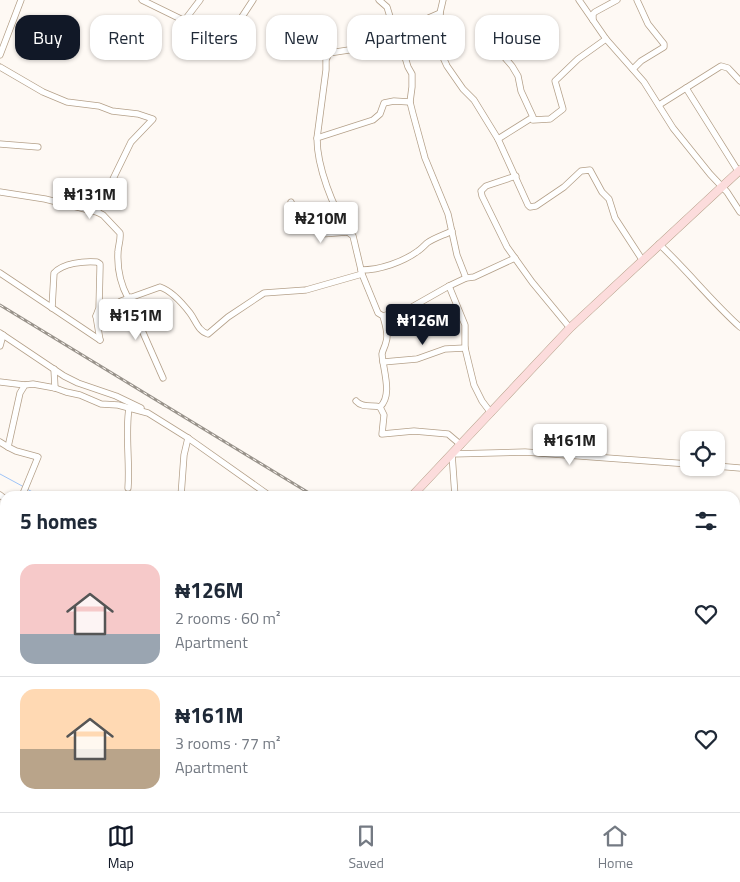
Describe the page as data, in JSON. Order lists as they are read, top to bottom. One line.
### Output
{"page":{"chip":["Buy","Rent","Filters","New","Apartment","House"],"price":["₦131M","₦210M","₦151M","₦126M","₦161M"],"heading":"5 homes","list":[{"name":"₦126M","note":"2 rooms · 60 m² · Apartment"},{"name":"₦161M","note":"3 rooms · 77 m² · Apartment"}],"tabs":["Map","Saved","Home"]}}
